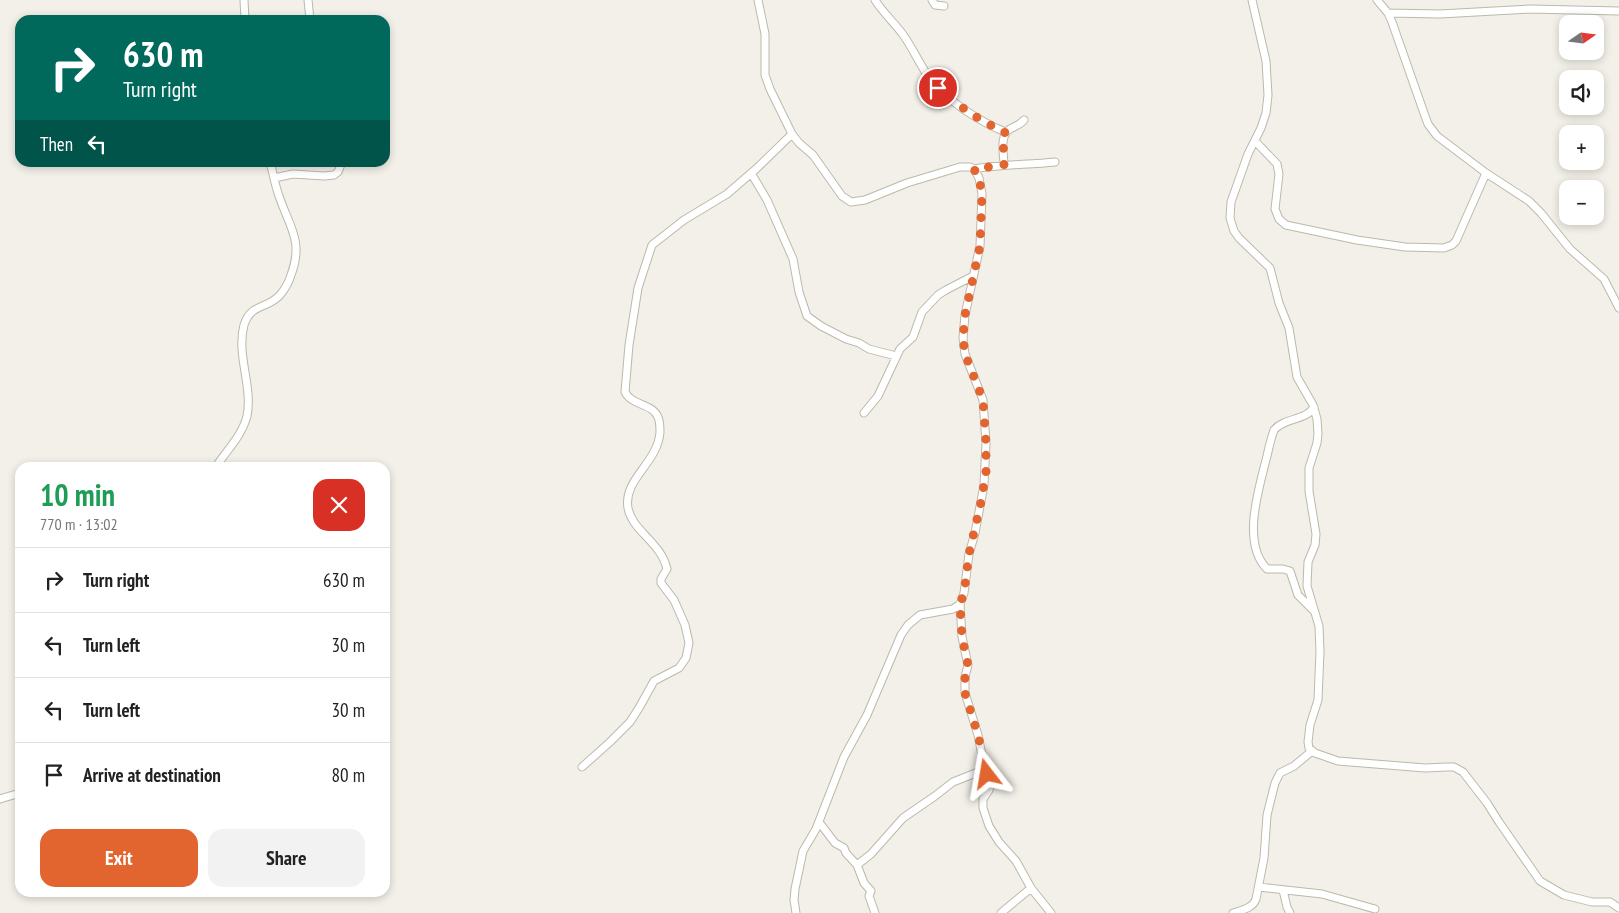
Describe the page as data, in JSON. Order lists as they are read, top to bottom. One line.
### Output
{"north":"right","page":{"map_buttons":["+","−"],"turn":["630 m","Turn right"],"then":"Then","heading":["10 min","770 m · 13:02"],"list":[{"name":"Turn right","value":"630 m"},{"name":"Turn left","value":"30 m"},{"name":"Turn left","value":"30 m"},{"name":"Arrive at destination","value":"80 m"}],"buttons":["Exit","Share"]}}
